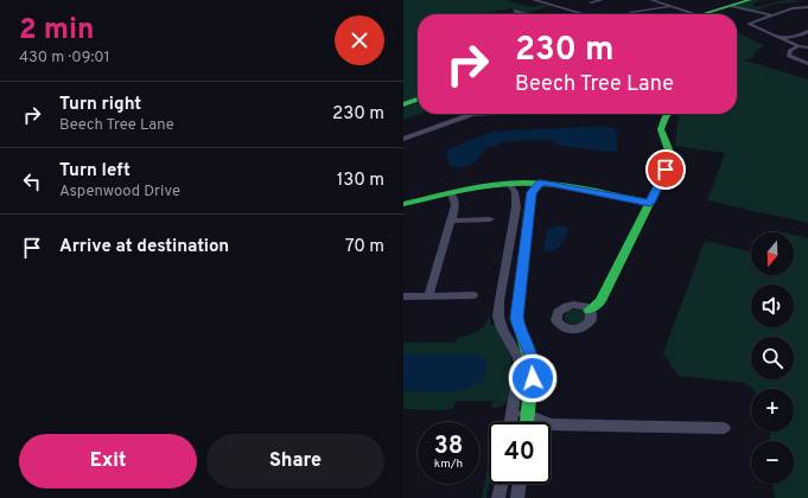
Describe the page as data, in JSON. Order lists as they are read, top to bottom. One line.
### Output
{"north":"bottom","page":{"heading":["2 min","430 m · 09:01"],"turn":["230 m","Beech Tree Lane"],"list":[{"name":"Turn right","note":"Beech Tree Lane","value":"230 m"},{"name":"Turn left","note":"Aspenwood Drive","value":"130 m"},{"name":"Arrive at destination","value":"70 m"}],"map_buttons":["+","−"],"speed":"38 km/h","limit":"40","buttons":["Exit","Share"]}}
